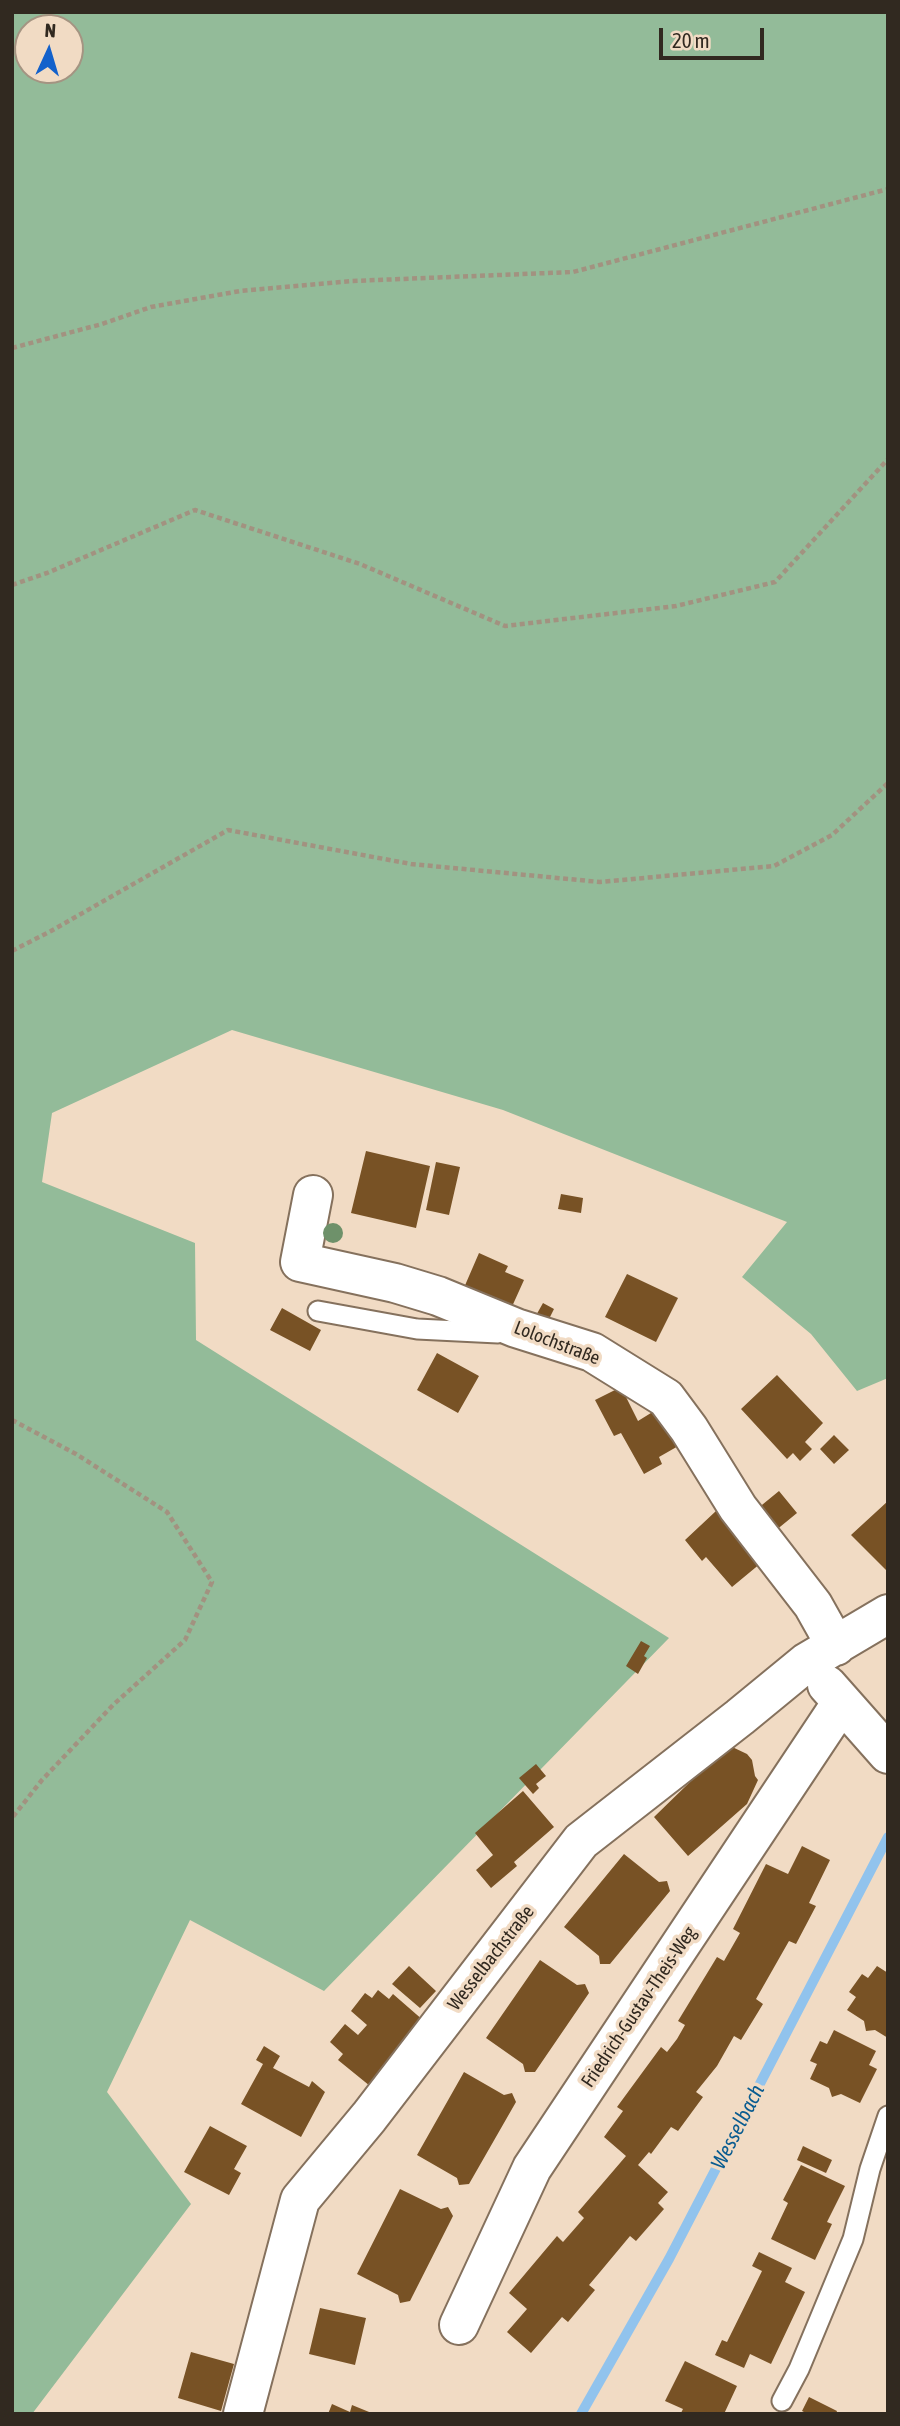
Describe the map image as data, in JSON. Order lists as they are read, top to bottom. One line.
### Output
{"streets":{"street":["Lolochstraße","Wesselbachstraße","Friedrich-Gustav-Theis-Weg"]},"crossings":[["Lolochstraße","Wesselbachstraße"]],"water":["Wesselbach"],"scale_bar":"20 m","north":"top"}
